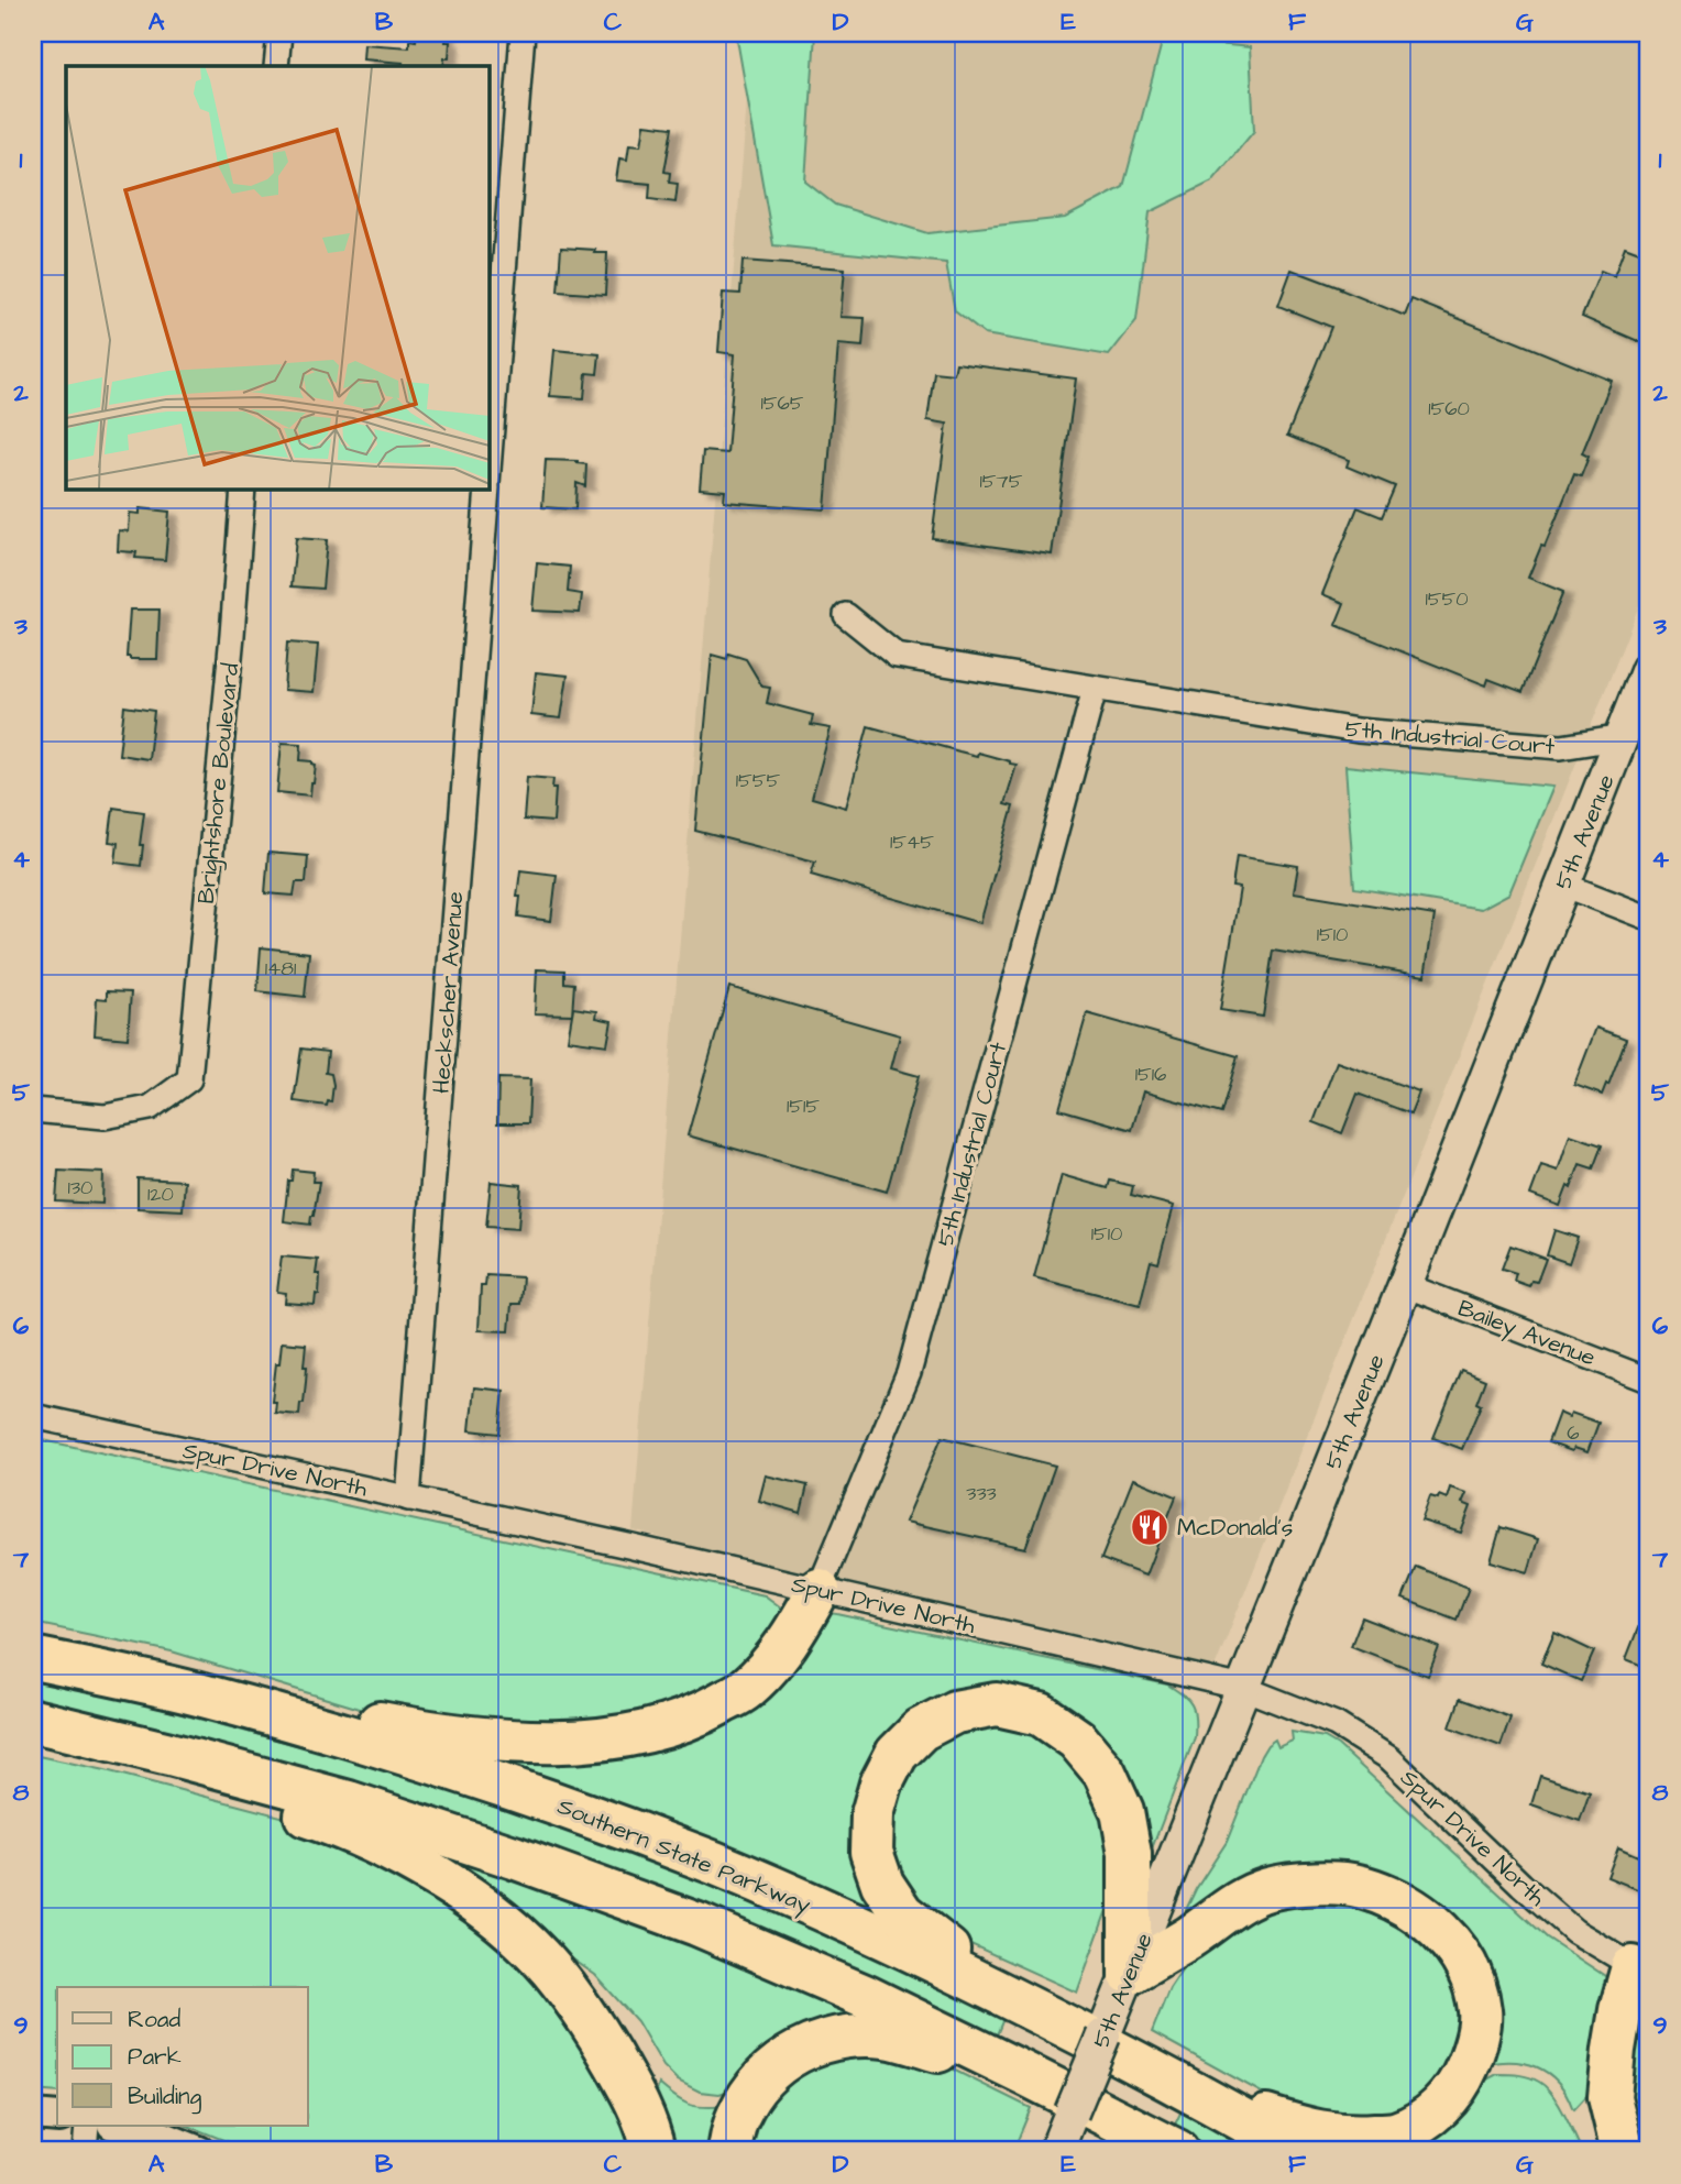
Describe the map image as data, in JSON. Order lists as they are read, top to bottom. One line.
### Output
{"streets":{"highway":["Southern State Parkway"],"main road":["5th Avenue"],"street":["5th Industrial Court","Brightshore Boulevard","Heckscher Avenue","Bailey Avenue","Spur Drive North"]},"crossings":[["5th Industrial Court","5th Avenue"],["5th Industrial Court","Spur Drive North"],["5th Avenue","Bailey Avenue"],["5th Avenue","Spur Drive North"],["Heckscher Avenue","Spur Drive North"]],"places":{"restaurant":["McDonald's"]},"house_numbers":["1565","1560","1575","1550","1555","1545","1510","1481","1516","1515","130","120","1510","6","333"],"legend":["Road","Park","Building"],"grid":{"columns":["A","B","C","D","E","F","G"],"rows":["1","2","3","4","5","6","7","8","9"]}}
